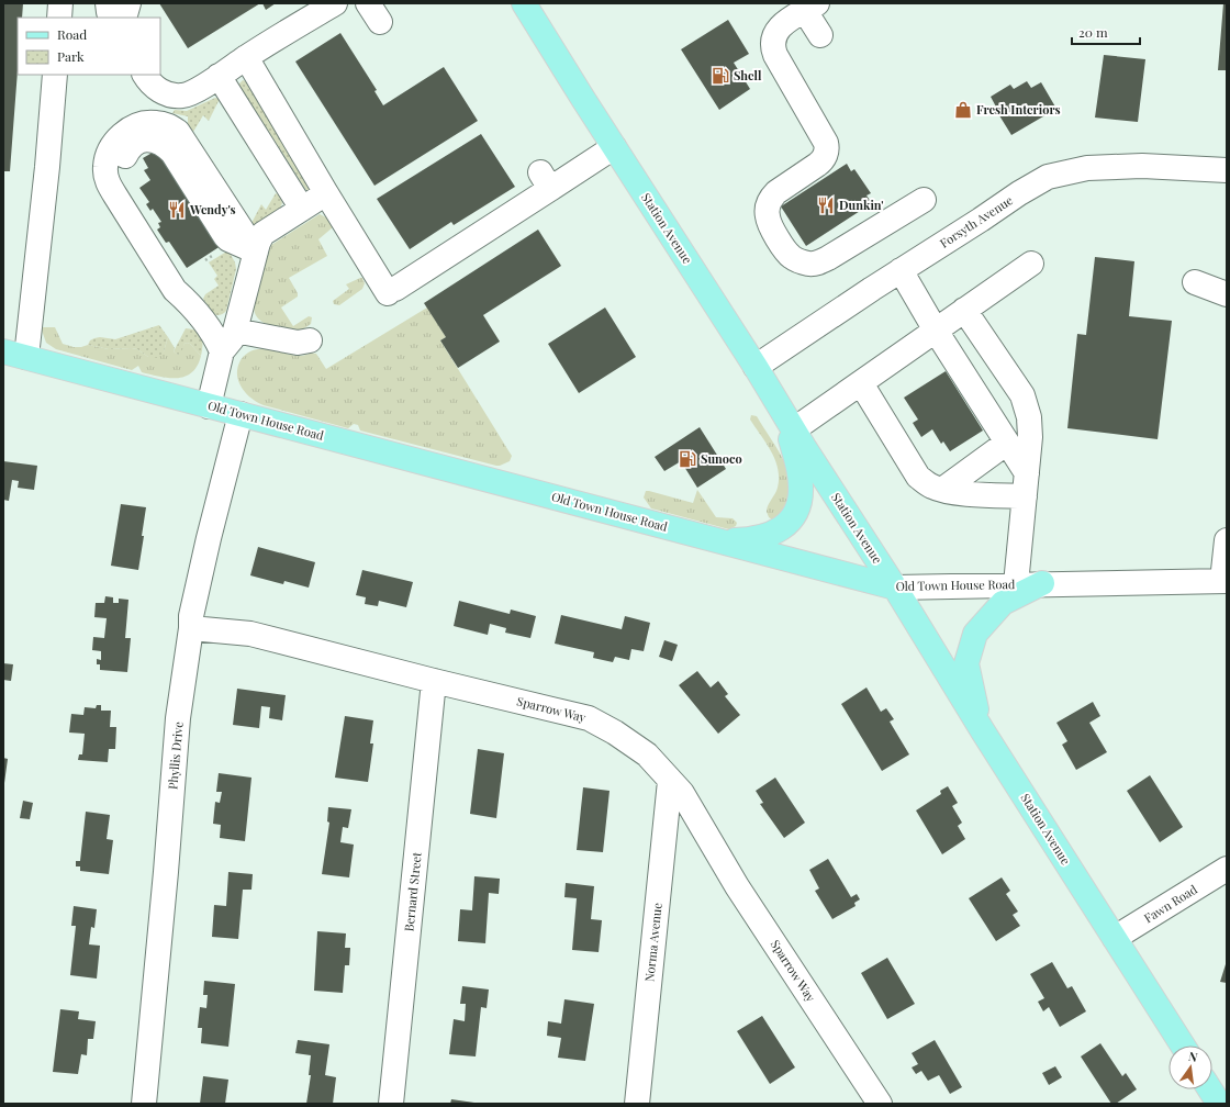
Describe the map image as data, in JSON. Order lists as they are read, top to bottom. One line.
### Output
{"streets":{"main road":["Station Avenue","Old Town House Road"],"street":["Forsyth Avenue","Sparrow Way","Phyllis Drive","Bernard Street","Fawn Road","Norma Avenue"]},"crossings":[["Forsyth Avenue","Station Avenue"],["Station Avenue","Old Town House Road"],["Station Avenue","Fawn Road"],["Old Town House Road","Phyllis Drive"],["Sparrow Way","Phyllis Drive"],["Sparrow Way","Bernard Street"],["Sparrow Way","Norma Avenue"]],"places":{"fuel station":["Shell","Sunoco"],"shop":["Fresh Interiors"],"restaurant":["Dunkin'","Wendy's"]},"legend":["Road","Park"],"scale_bar":"20 m","north":"top"}
